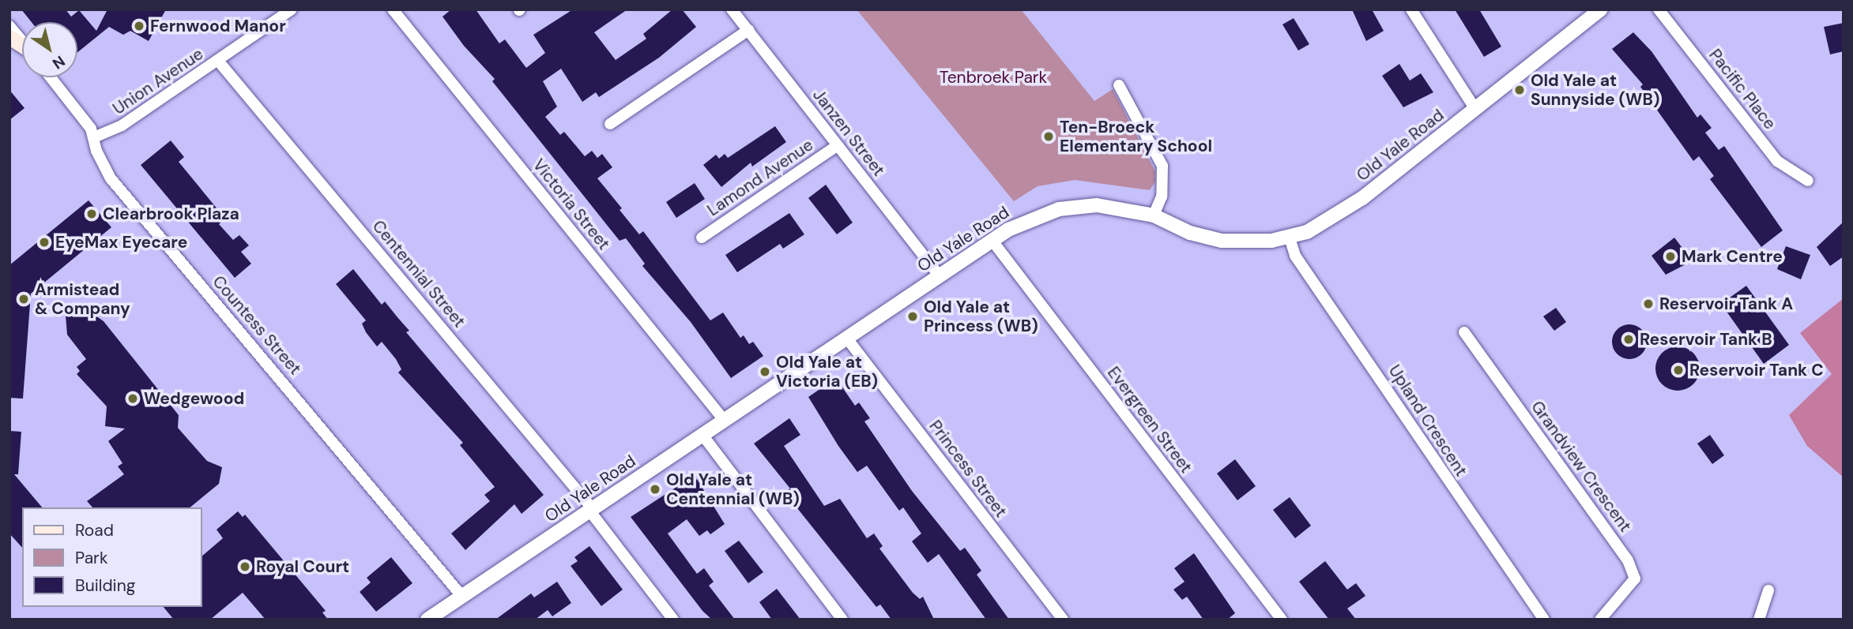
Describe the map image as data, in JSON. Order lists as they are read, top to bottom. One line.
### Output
{"streets":{"street":["Union Avenue","Pacific Place","Janzen Street","Old Yale Road","Lamond Avenue","Victoria Street","Centennial Street","Countess Street","Evergreen Street","Upland Crescent","Grandview Crescent","Princess Street"]},"crossings":[["Union Avenue","Centennial Street"],["Union Avenue","Countess Street"],["Janzen Street","Old Yale Road"],["Janzen Street","Lamond Avenue"],["Old Yale Road","Victoria Street"],["Old Yale Road","Centennial Street"],["Old Yale Road","Countess Street"],["Old Yale Road","Evergreen Street"],["Old Yale Road","Upland Crescent"],["Old Yale Road","Princess Street"]],"parks":["Tenbroek Park"],"places":["Fernwood Manor","Old Yale at Sunnyside (WB)","Ten-Broeck Elementary School","Clearbrook Plaza","EyeMax Eyecare","Mark Centre","Armistead & Company","Reservoir Tank A","Old Yale at Princess (WB)","Reservoir Tank B","Reservoir Tank C","Old Yale at Victoria (EB)","Wedgewood","Old Yale at Centennial (WB)","Royal Court"],"legend":["Road","Park","Building"],"north":"bottom right"}
